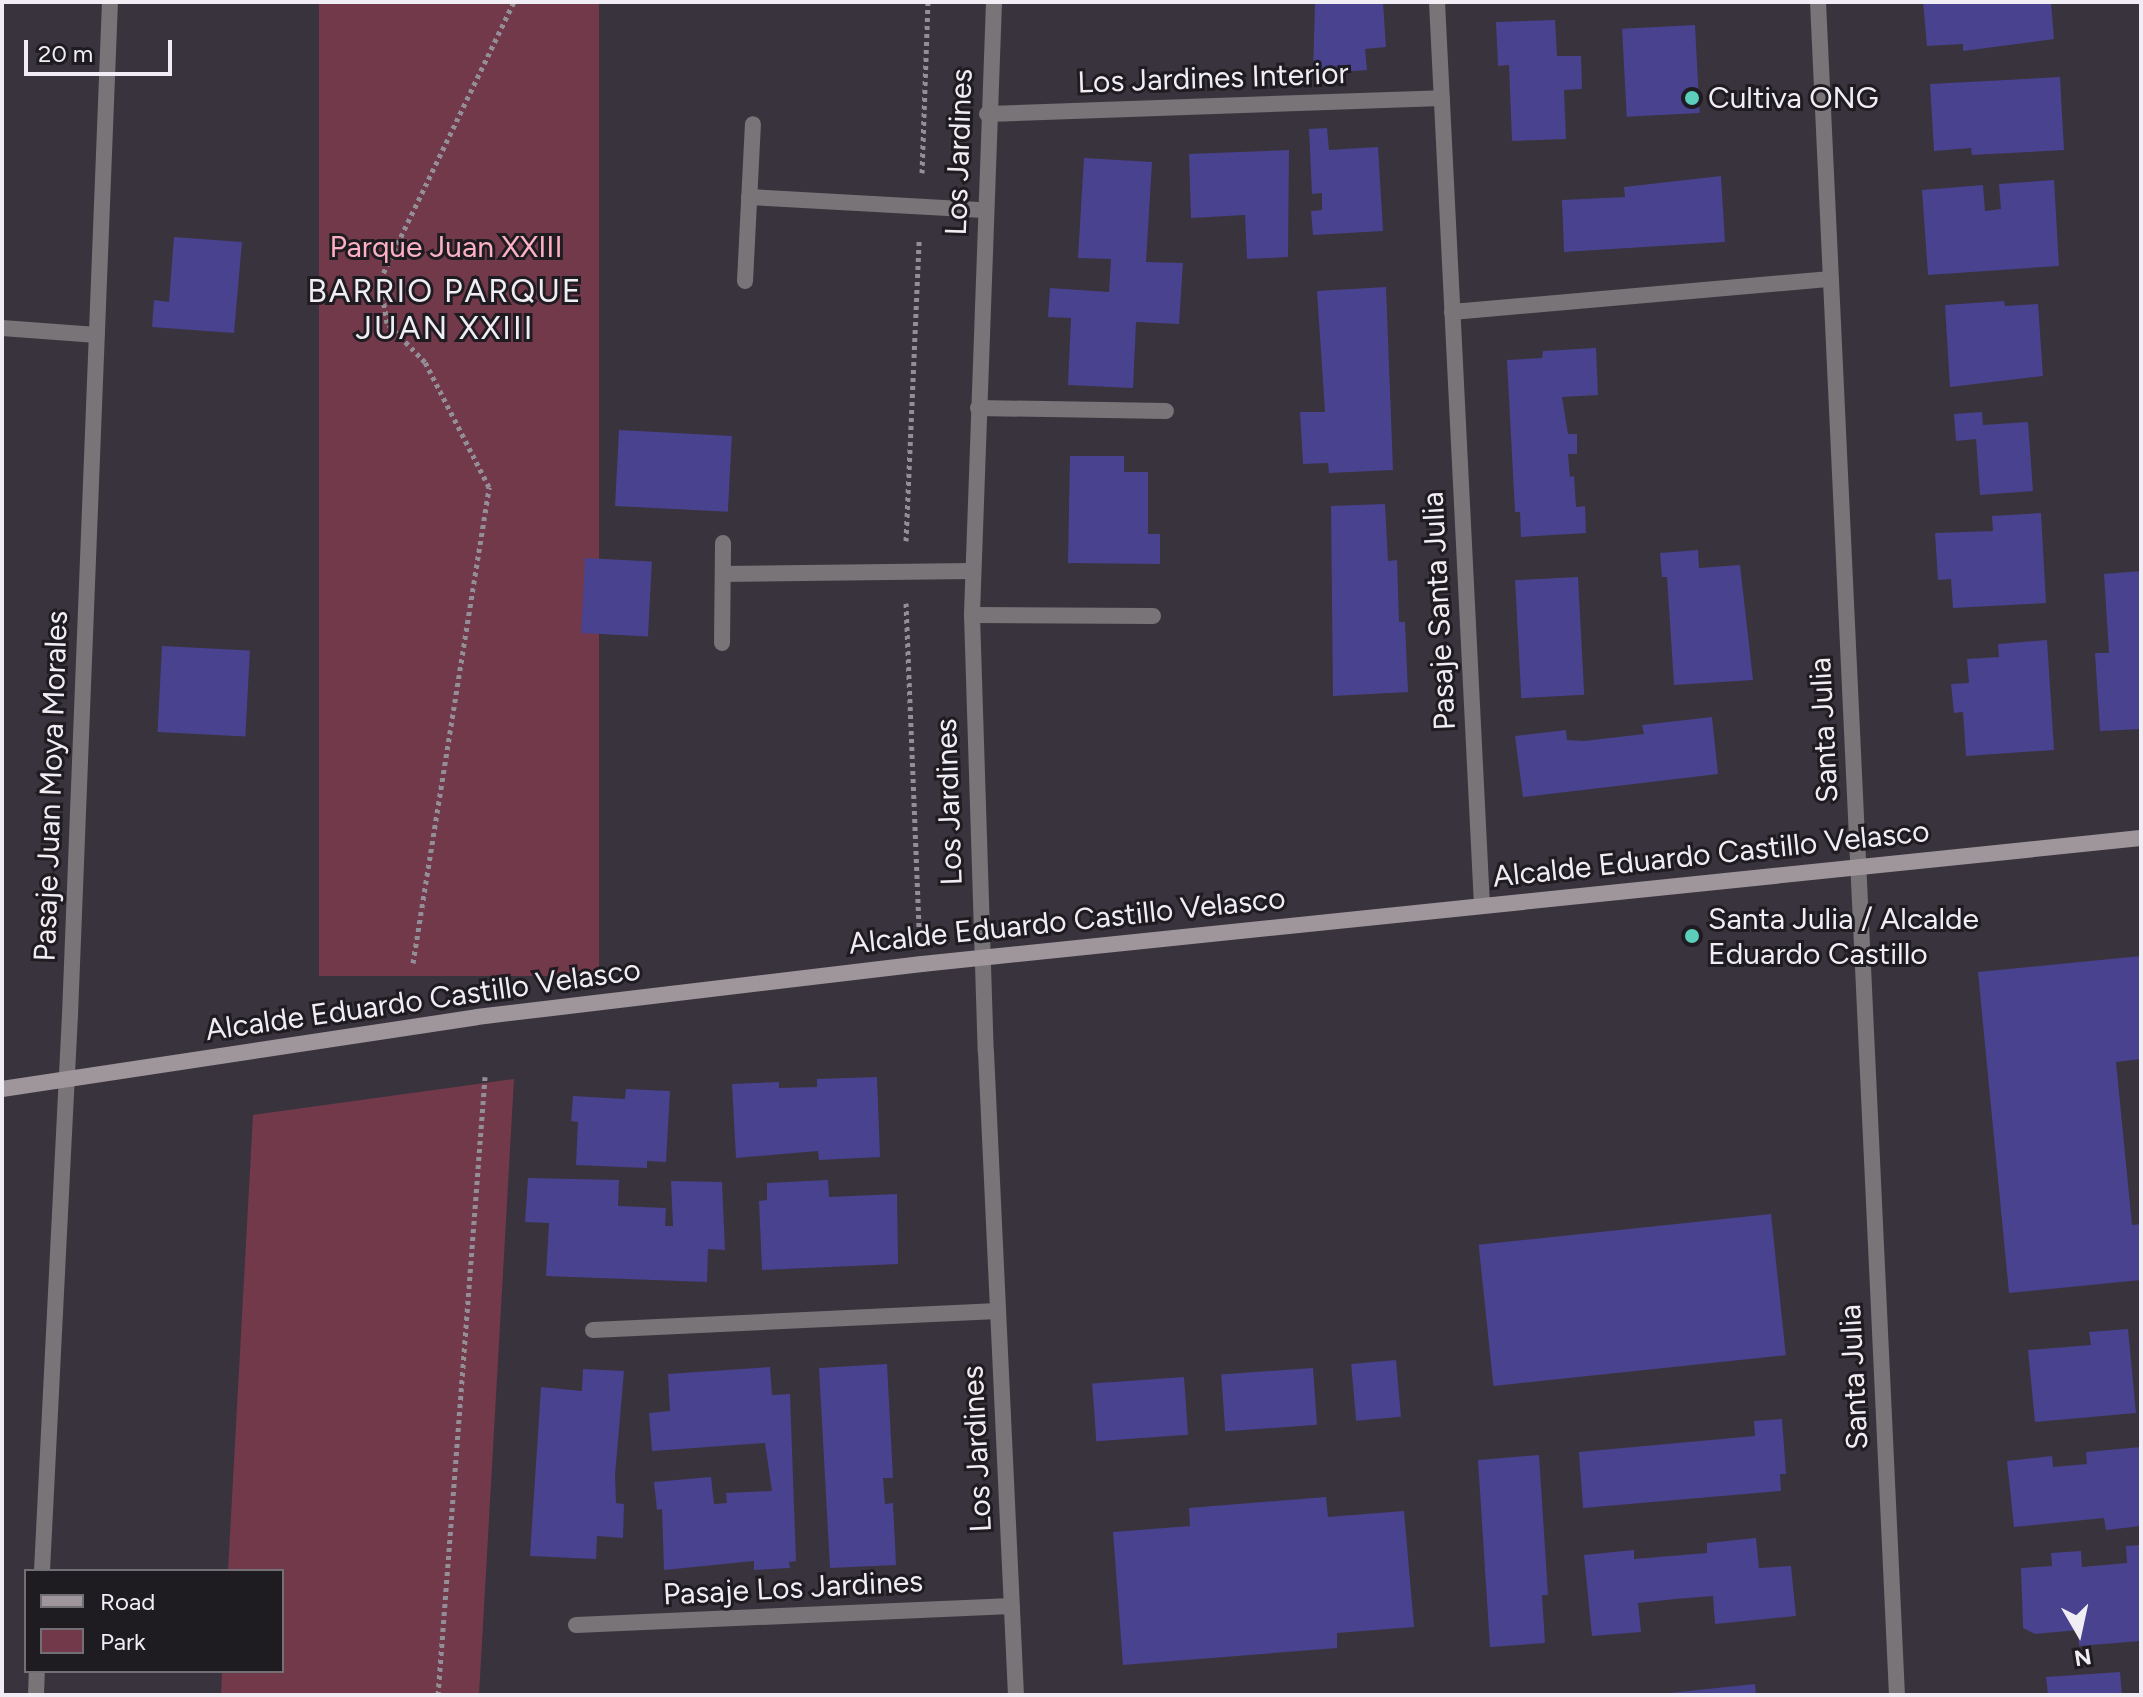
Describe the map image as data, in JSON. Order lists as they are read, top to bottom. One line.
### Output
{"streets":{"main road":["Alcalde Eduardo Castillo Velasco"],"street":["Los Jardines Interior","Los Jardines","Pasaje Santa Julia","Santa Julia","Pasaje Juan Moya Morales","Pasaje Los Jardines"]},"crossings":[["Los Jardines Interior","Los Jardines"],["Los Jardines Interior","Pasaje Santa Julia"],["Los Jardines","Alcalde Eduardo Castillo Velasco"],["Los Jardines","Pasaje Los Jardines"],["Pasaje Santa Julia","Alcalde Eduardo Castillo Velasco"],["Santa Julia","Alcalde Eduardo Castillo Velasco"],["Pasaje Juan Moya Morales","Alcalde Eduardo Castillo Velasco"]],"districts":["BARRIO PARQUE JUAN XXIII"],"parks":["Parque Juan XXIII"],"places":["Cultiva ONG","Santa Julia / Alcalde Eduardo Castillo"],"legend":["Road","Park"],"scale_bar":"20 m","north":"bottom"}
